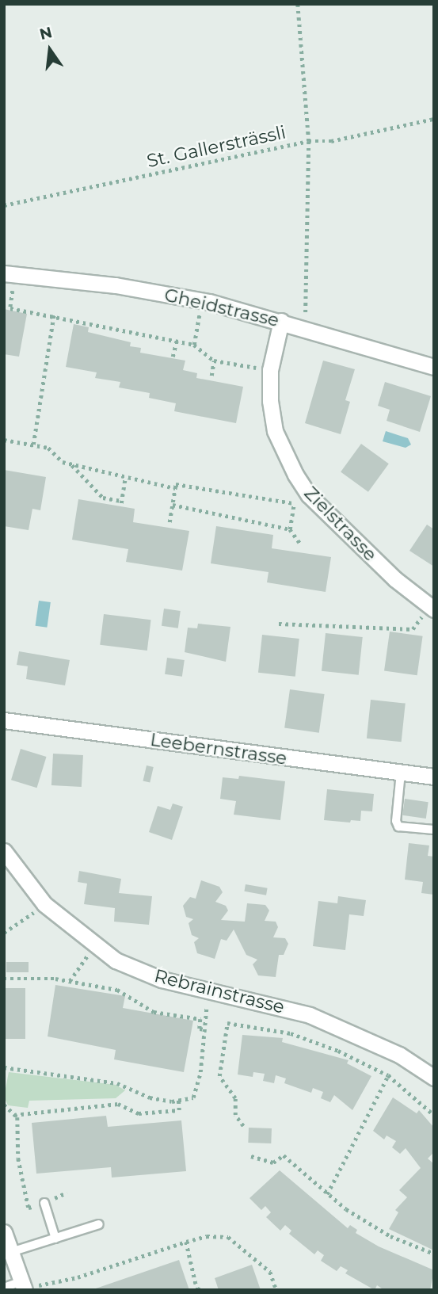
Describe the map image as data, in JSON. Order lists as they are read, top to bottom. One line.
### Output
{"streets":{"street":["Gheidstrasse","Zielstrasse","Leebernstrasse","Rebrainstrasse"],"path":["St. Gallersträssli"]},"crossings":[["Gheidstrasse","Zielstrasse"]],"north":"top"}
